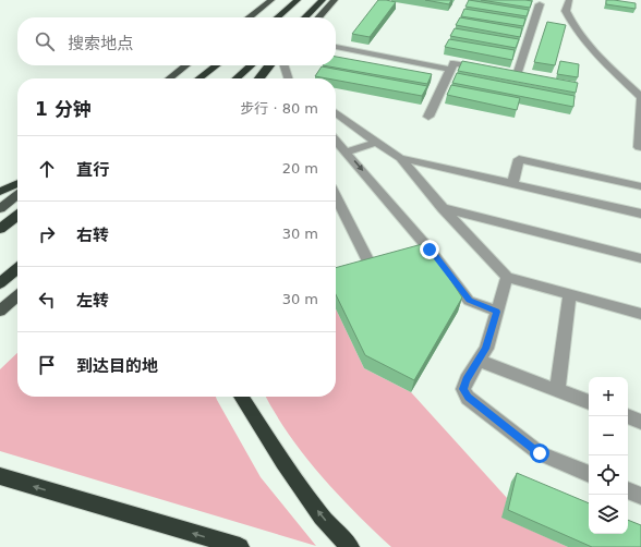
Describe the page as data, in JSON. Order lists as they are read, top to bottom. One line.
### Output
{"page":{"search":"搜索地点","heading":["1 分钟","步行 · 80 m"],"list":[["直行","20 m"],["右转","30 m"],["左转","30 m"],"到达目的地"],"map_buttons":["+","−"]}}
